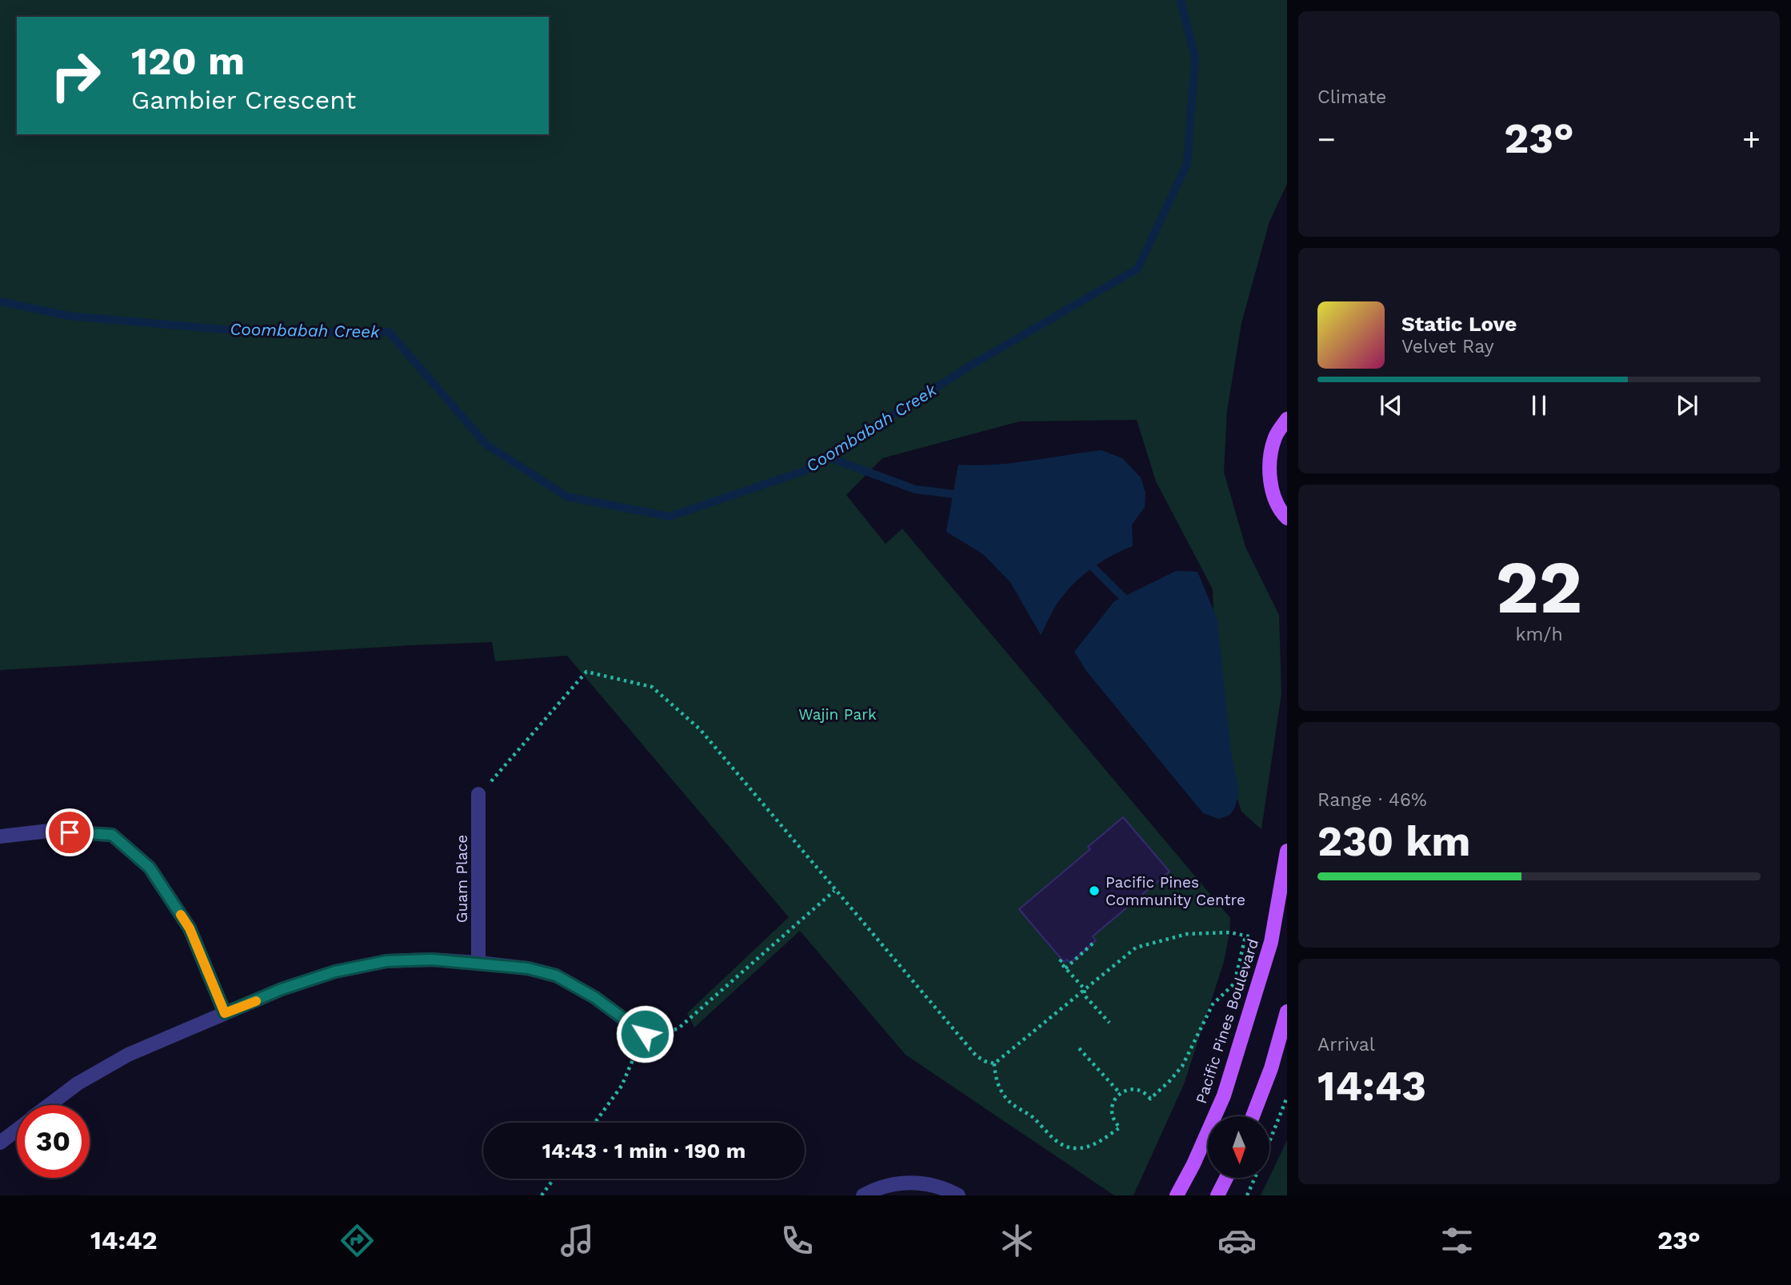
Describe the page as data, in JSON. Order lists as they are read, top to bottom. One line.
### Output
{"streets":{"main road":["Pacific Pines Boulevard"],"street":["Guam Place"]},"water":["Coombabah Creek"],"parks":["Wajin Park"],"places":["Pacific Pines Community Centre"],"north":"bottom","page":{"tile":["Climate",["22","km/h"],["Range · 46%","230 km"],["Arrival","14:43"]],"turn":["120 m","Gambier Crescent"],"heat":["−","23°","+"],"song":["Static Love","Velvet Ray"],"limit":"30","trip":"14:43 · 1 min · 190 m","tabs":["14:42","23°"]}}
